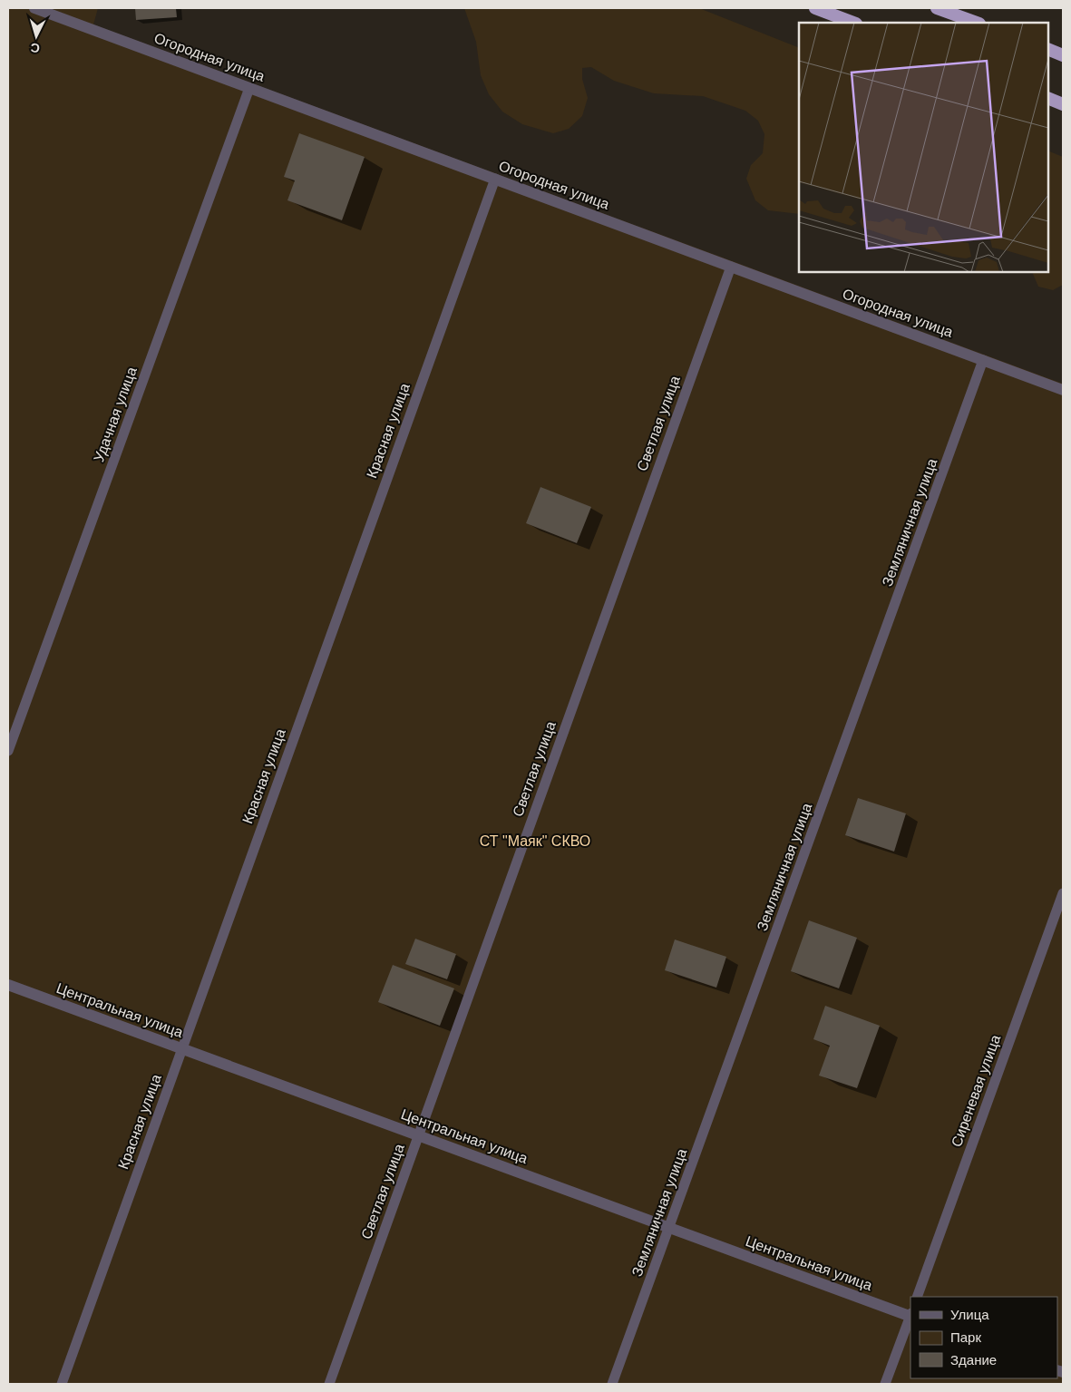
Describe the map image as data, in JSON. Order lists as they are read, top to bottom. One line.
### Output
{"streets":{"street":["Огородная улица","Центральная улица"],"lane":["Удачная улица","Светлая улица","Красная улица","Земляничная улица","Сиреневая улица"]},"crossings":[["Огородная улица","Удачная улица"],["Огородная улица","Светлая улица"],["Огородная улица","Красная улица"],["Огородная улица","Земляничная улица"],["Светлая улица","Центральная улица"],["Красная улица","Центральная улица"],["Земляничная улица","Центральная улица"]],"parks":["СТ \"Маяк\" СКВО"],"legend":["Улица","Парк","Здание"],"north":"bottom"}
